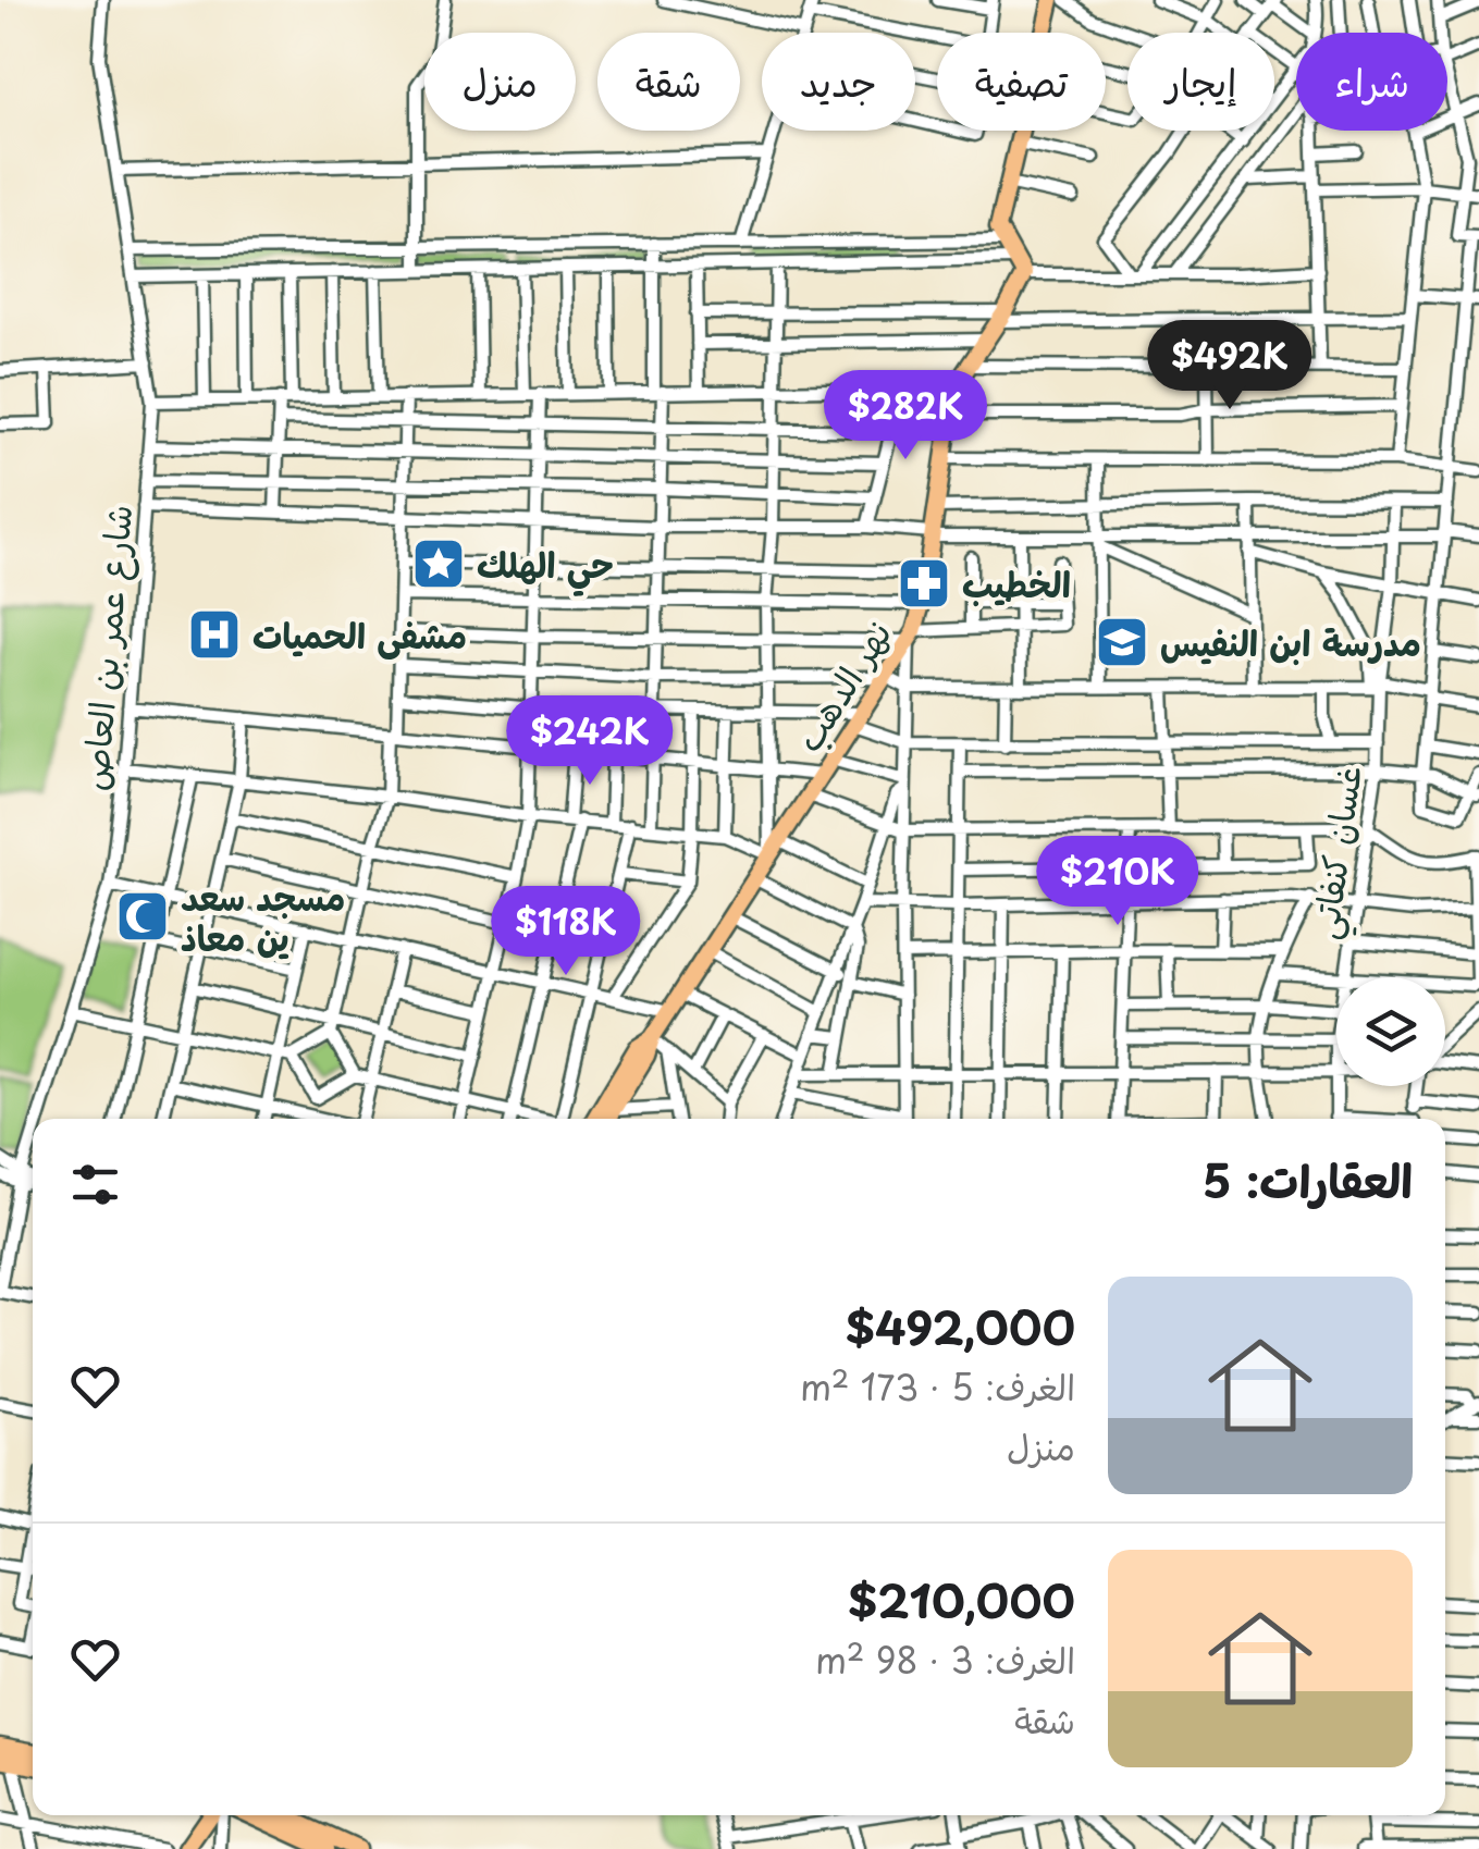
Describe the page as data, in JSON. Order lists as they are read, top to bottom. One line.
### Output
{"streets":{"main road":["نهر الدهب"],"street":["شارع عمر بن العاص","غسان كنفاتي"]},"places":{"place":["حي الهلك"],"pharmacy":["الخطيب"],"hospital":["مشفى الحميات"],"school or university":["مدرسة ابن النفيس"],"mosque":["مسجد سعد ين معاذ"]},"page":{"chip":["شراء","إيجار","تصفية","جديد","شقة","منزل"],"price":["$492K","$282K","$242K","$210K","$118K"],"heading":"العقارات: 5","list":[{"name":"$492,000","note":"الغرف: 5 · 173 m² · منزل"},{"name":"$210,000","note":"الغرف: 3 · 98 m² · شقة"}]}}
